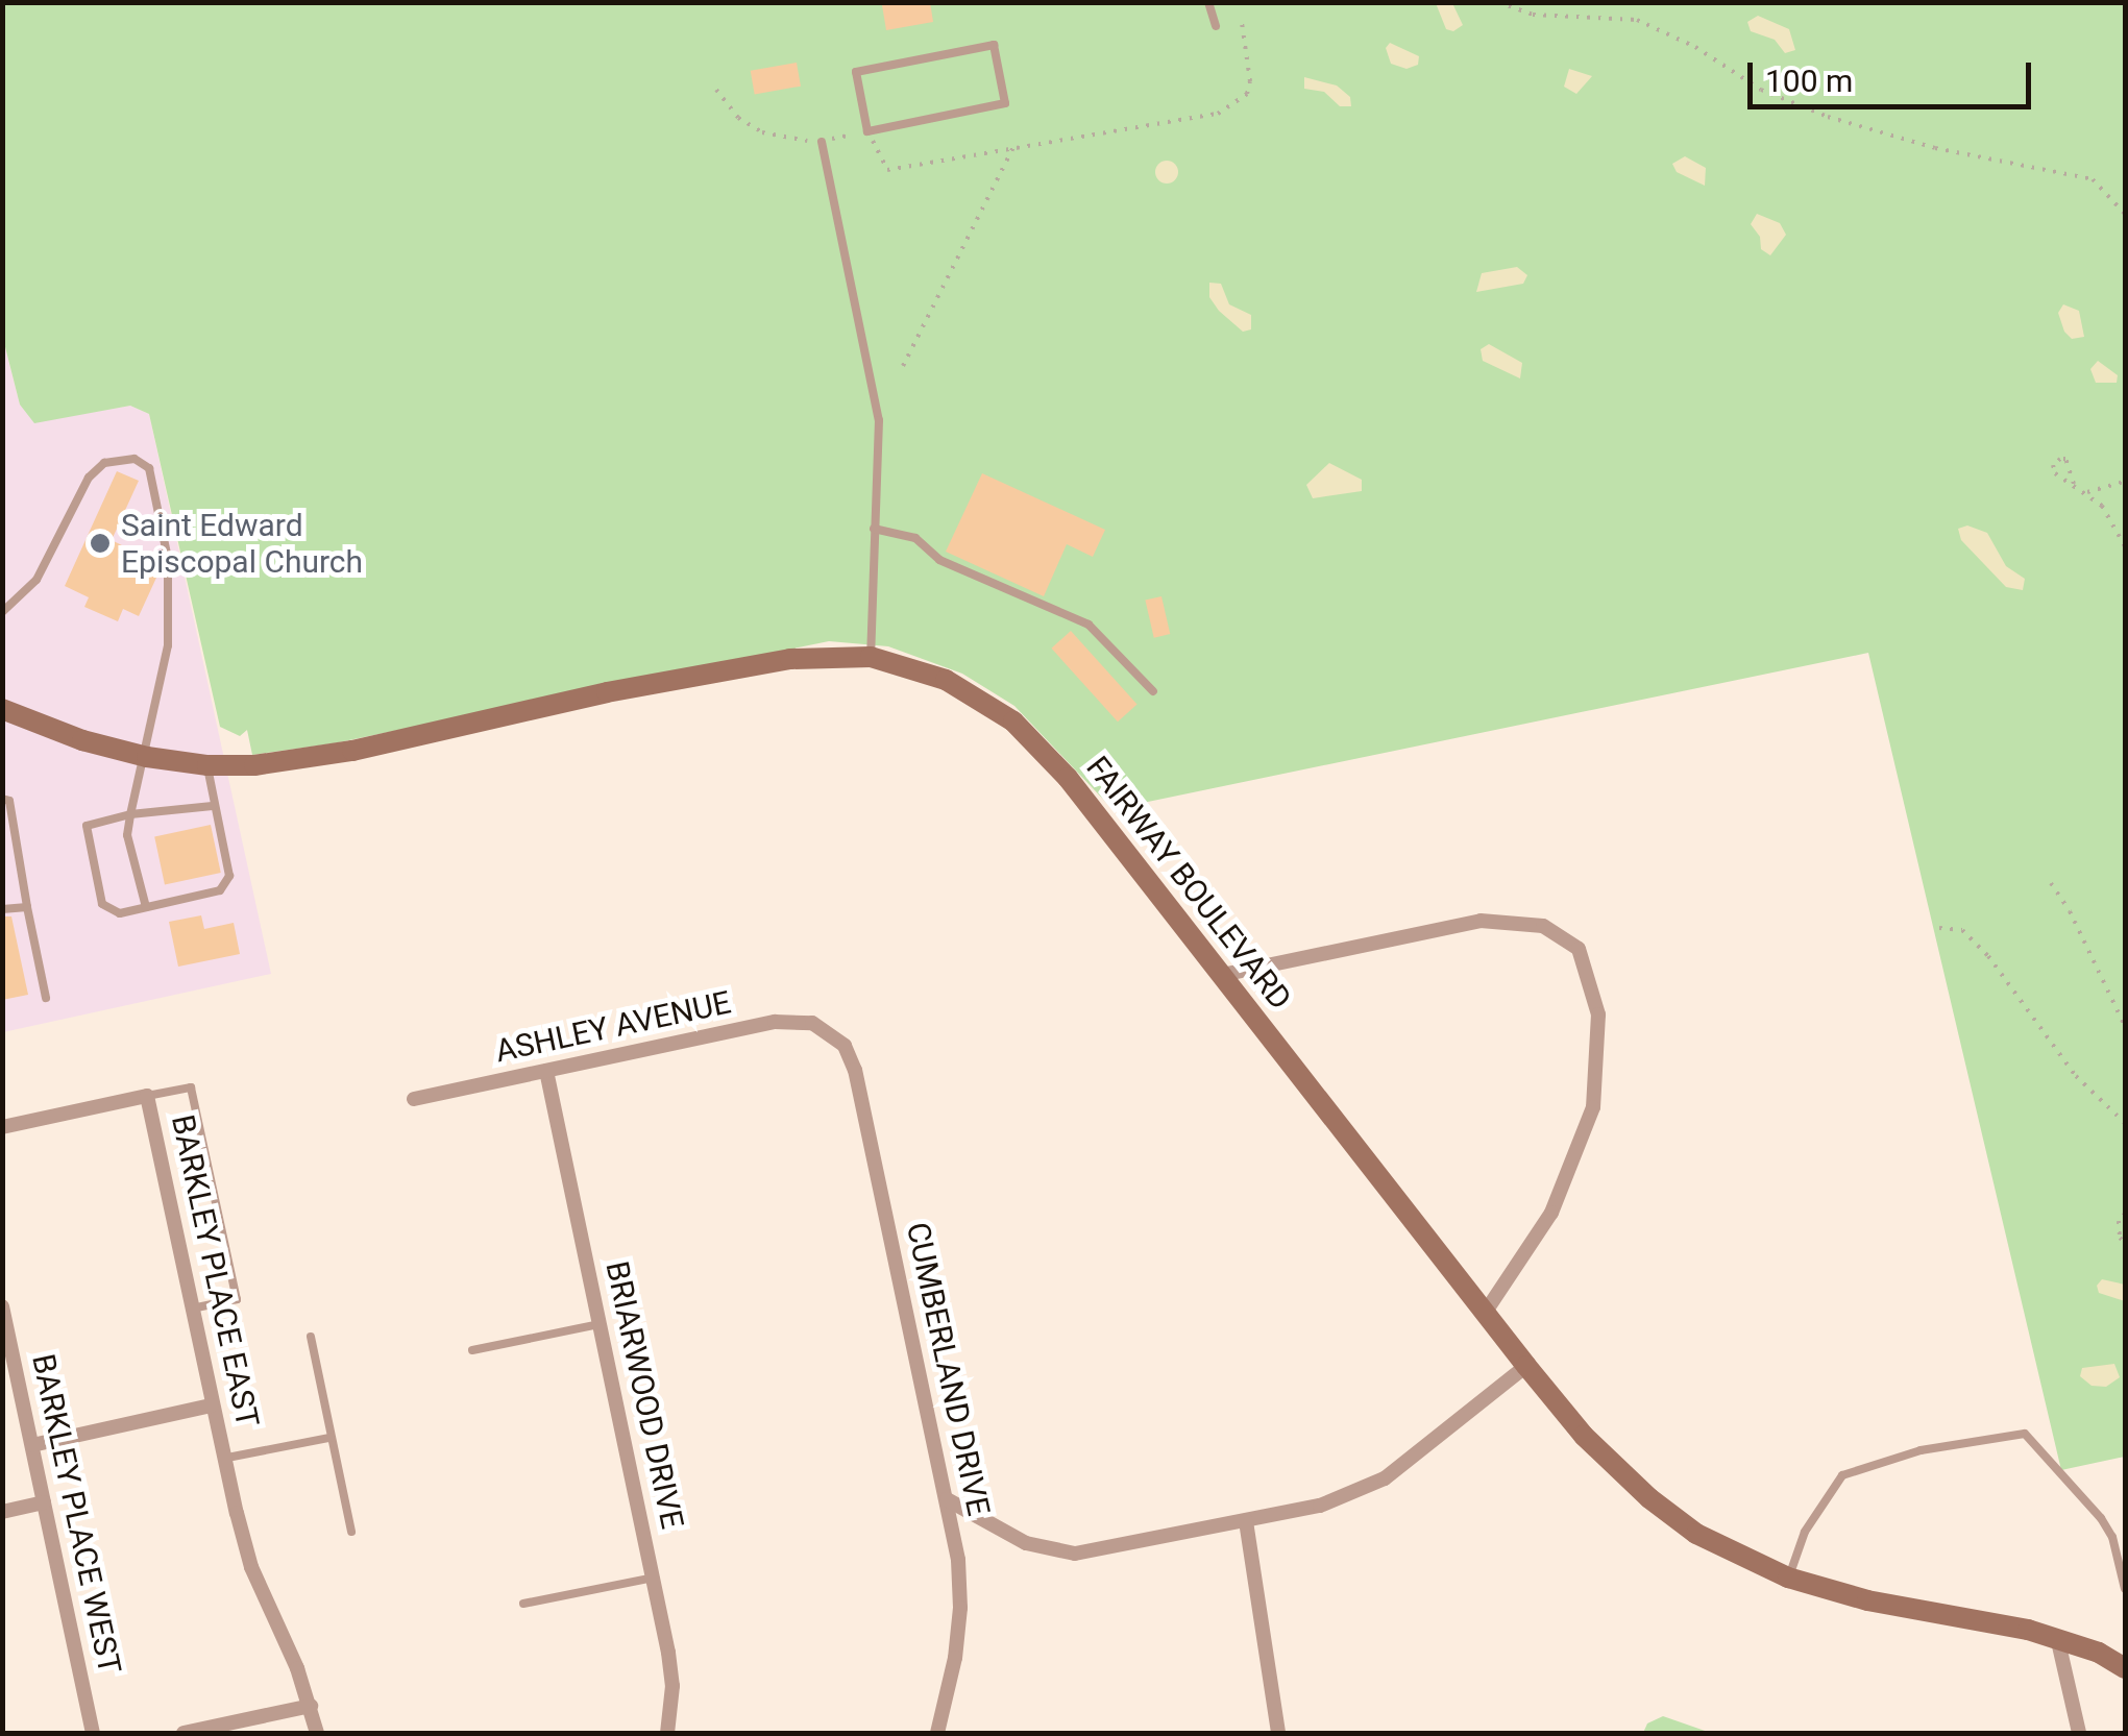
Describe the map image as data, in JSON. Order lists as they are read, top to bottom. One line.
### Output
{"streets":{"street":["FAIRWAY BOULEVARD","ASHLEY AVENUE","BARKLEY PLACE EAST","CUMBERLAND DRIVE","BRIARWOOD DRIVE","BARKLEY PLACE WEST"]},"crossings":[["ASHLEY AVENUE","CUMBERLAND DRIVE"],["ASHLEY AVENUE","BRIARWOOD DRIVE"]],"places":["Saint Edward Episcopal Church"],"scale_bar":"100 m"}
